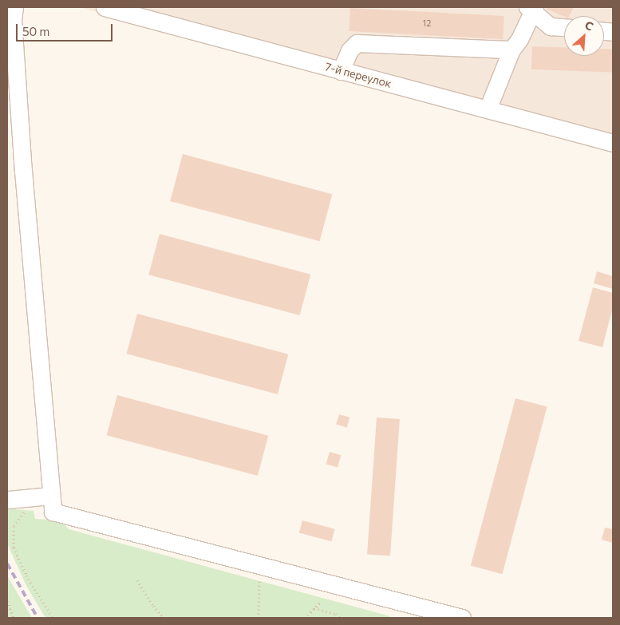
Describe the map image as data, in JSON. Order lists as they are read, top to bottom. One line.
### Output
{"streets":{"street":["7-й переулок"]},"house_numbers":["12"],"scale_bar":"50 m","north":"top right"}
